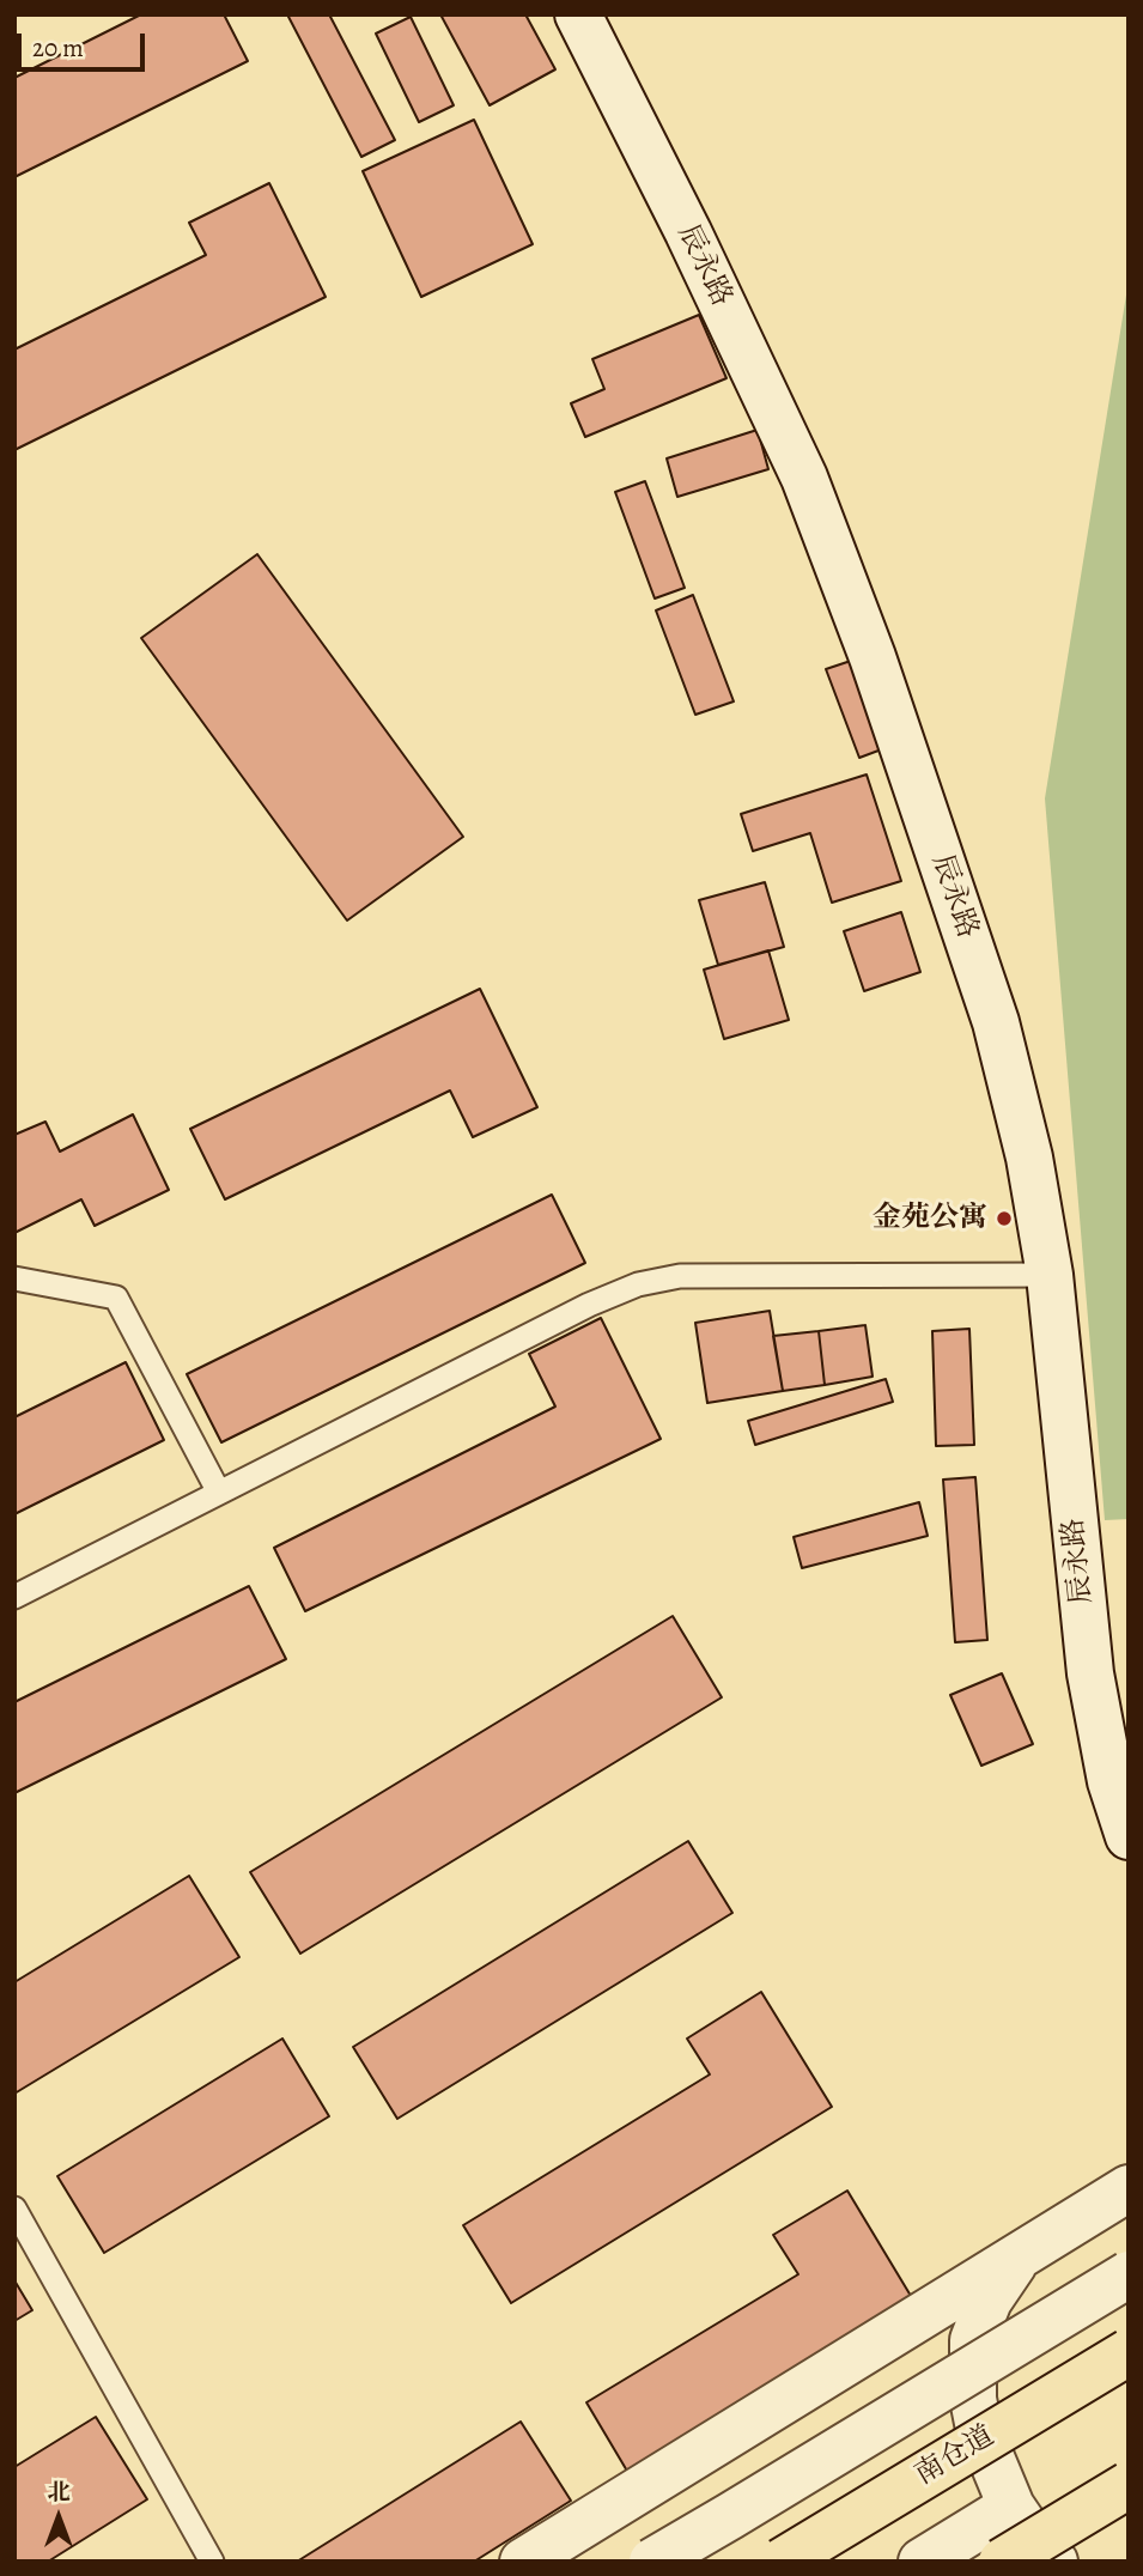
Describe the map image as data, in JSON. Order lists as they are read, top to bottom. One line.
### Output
{"streets":{"highway":["南仓道"],"main road":["辰永路"]},"places":["金苑公寓"],"scale_bar":"20 m","north":"top"}
